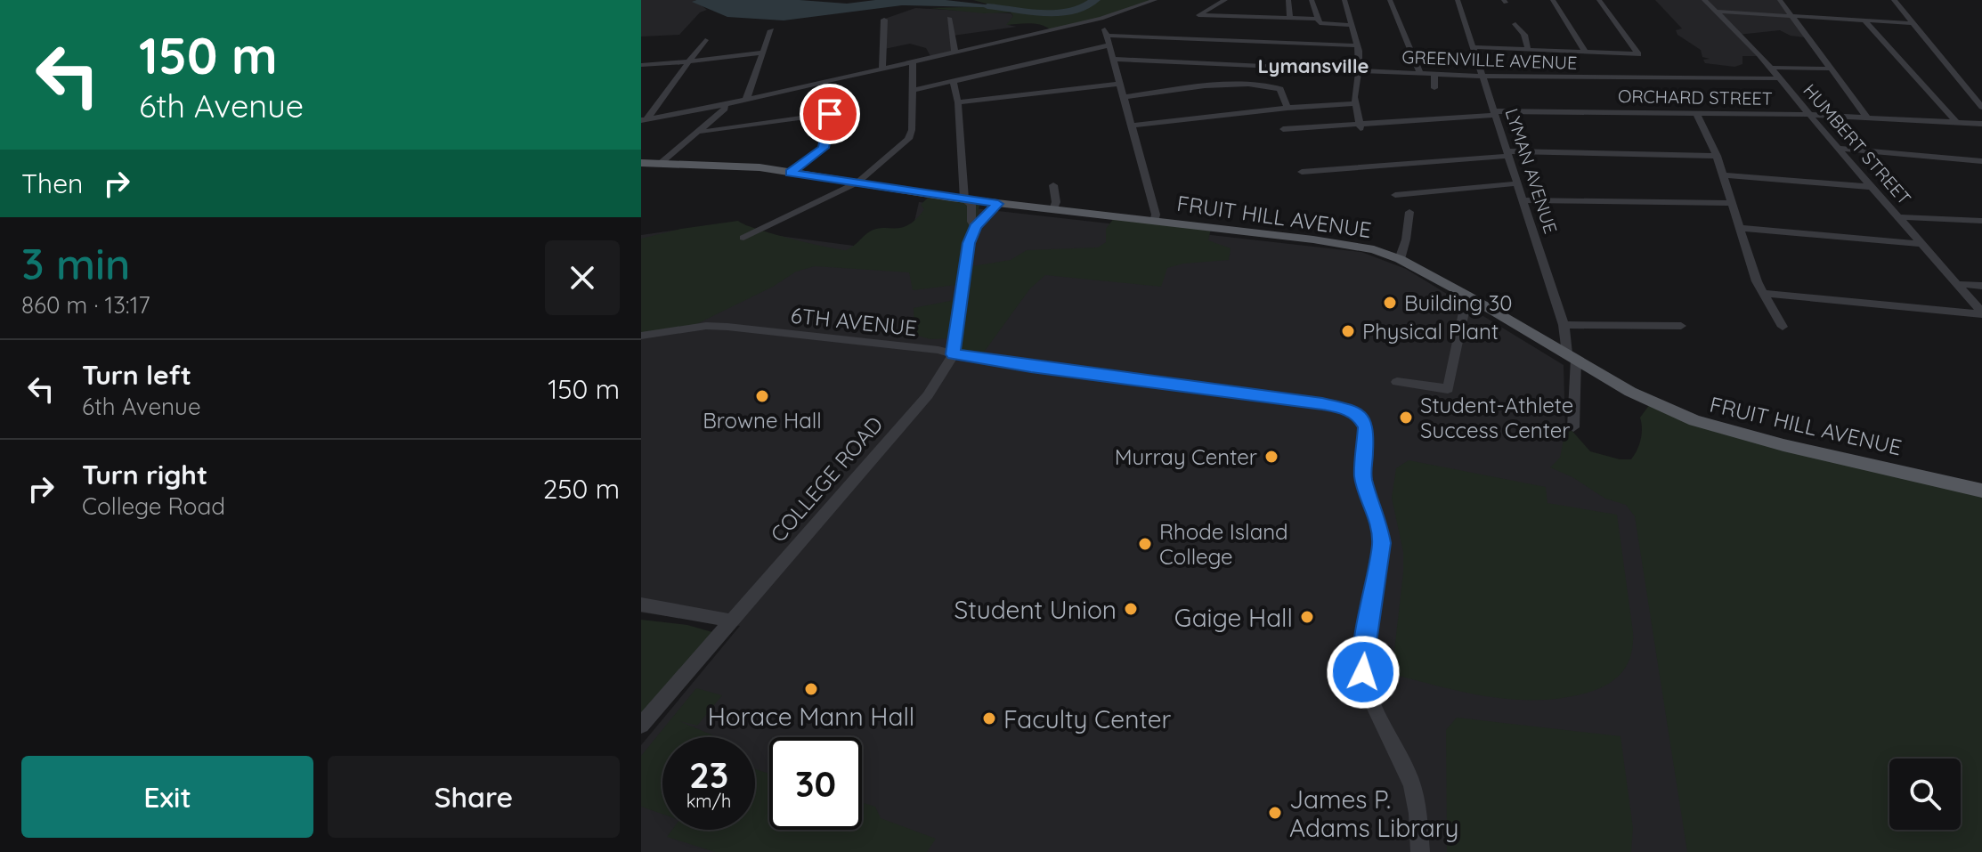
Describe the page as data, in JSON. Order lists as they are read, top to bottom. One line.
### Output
{"streets":{"main road":["FRUIT HILL AVENUE"],"street":["GREENVILLE AVENUE","ORCHARD STREET","HUMBERT STREET","LYMAN AVENUE","6TH AVENUE","COLLEGE ROAD"]},"crossings":[["GREENVILLE AVENUE","HUMBERT STREET"],["GREENVILLE AVENUE","LYMAN AVENUE"],["ORCHARD STREET","HUMBERT STREET"],["ORCHARD STREET","LYMAN AVENUE"],["LYMAN AVENUE","FRUIT HILL AVENUE"],["FRUIT HILL AVENUE","COLLEGE ROAD"],["6TH AVENUE","COLLEGE ROAD"]],"districts":["Lymansville"],"places":["Building 30","Physical Plant","Browne Hall","Student-Athlete Success Center","Murray Center","Rhode Island College","Student Union","Gaige Hall","Horace Mann Hall","Faculty Center","James P. Adams Library"],"page":{"turn":["150 m","6th Avenue"],"then":"Then","heading":["3 min","860 m · 13:17"],"list":[{"name":"Turn left","note":"6th Avenue","value":"150 m"},{"name":"Turn right","note":"College Road","value":"250 m"}],"speed":"23 km/h","limit":"30","buttons":["Exit","Share"]}}
